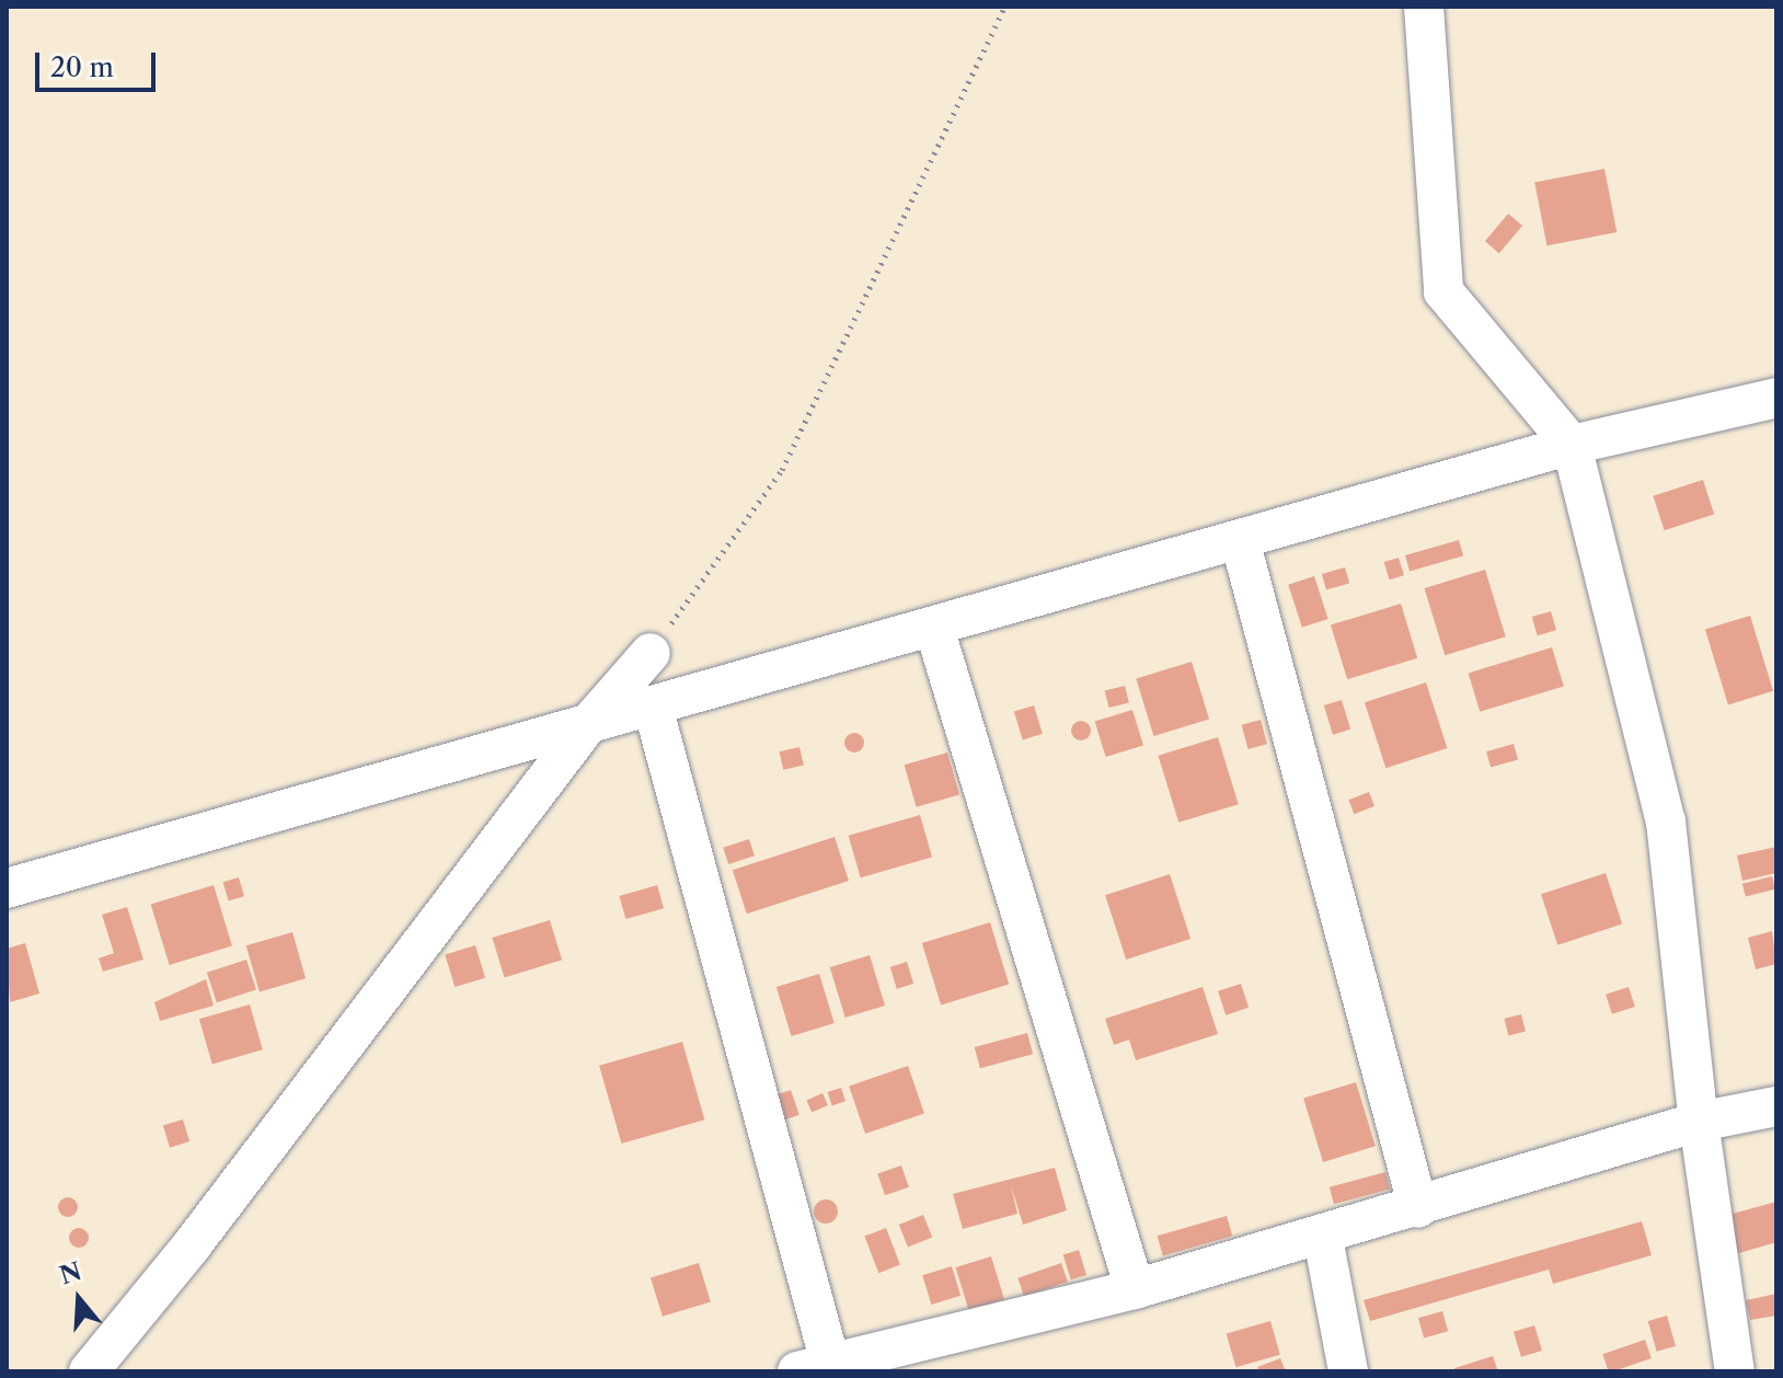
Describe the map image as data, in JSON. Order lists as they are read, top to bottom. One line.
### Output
{"scale_bar":"20 m","north":"top"}
